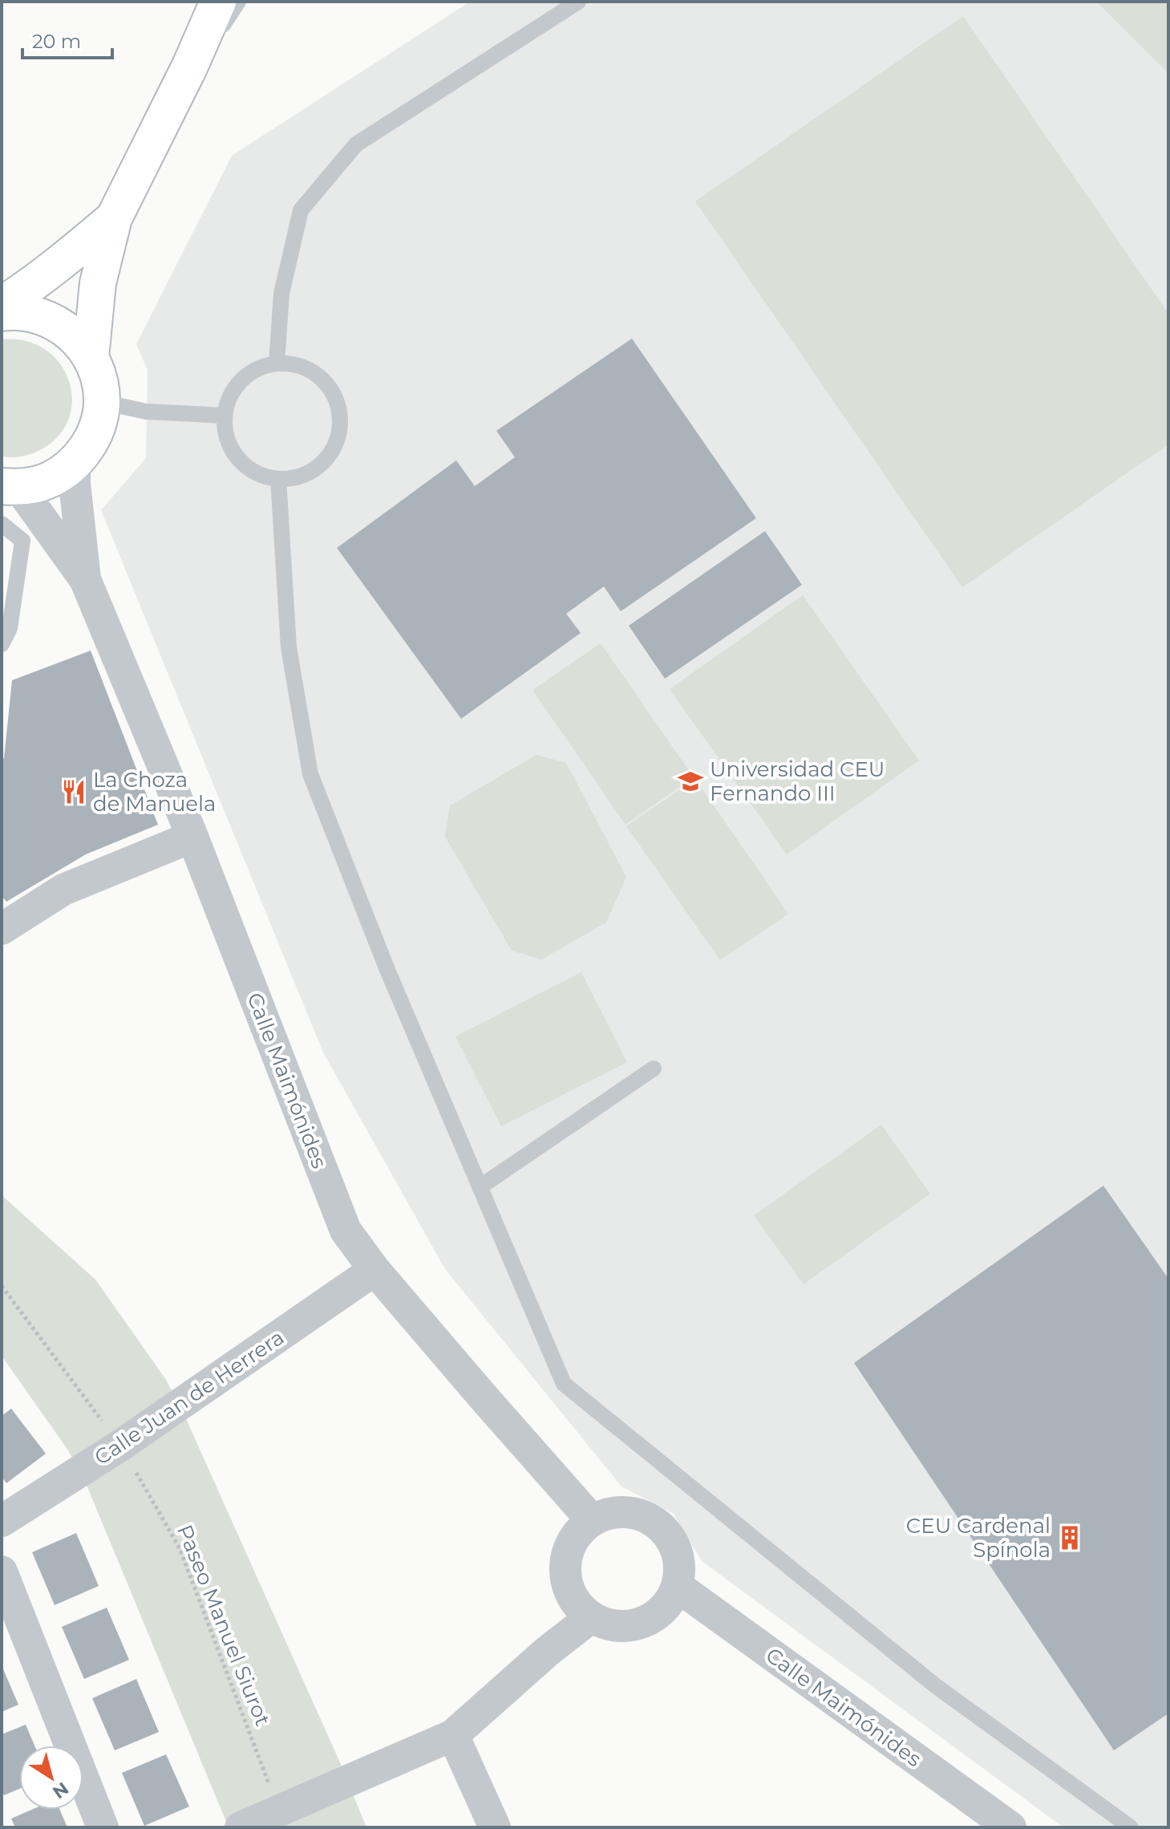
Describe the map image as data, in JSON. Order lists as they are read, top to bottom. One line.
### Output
{"streets":{"street":["Calle Maimónides","Calle Juan de Herrera"],"path":["Paseo Manuel Siurot"]},"crossings":[["Calle Maimónides","Calle Juan de Herrera"],["Calle Juan de Herrera","Paseo Manuel Siurot"]],"places":{"school or university":["Universidad CEU Fernando III"],"restaurant":["La Choza de Manuela"],"building":["CEU Cardenal Spínola"]},"scale_bar":"20 m","north":"bottom right"}
